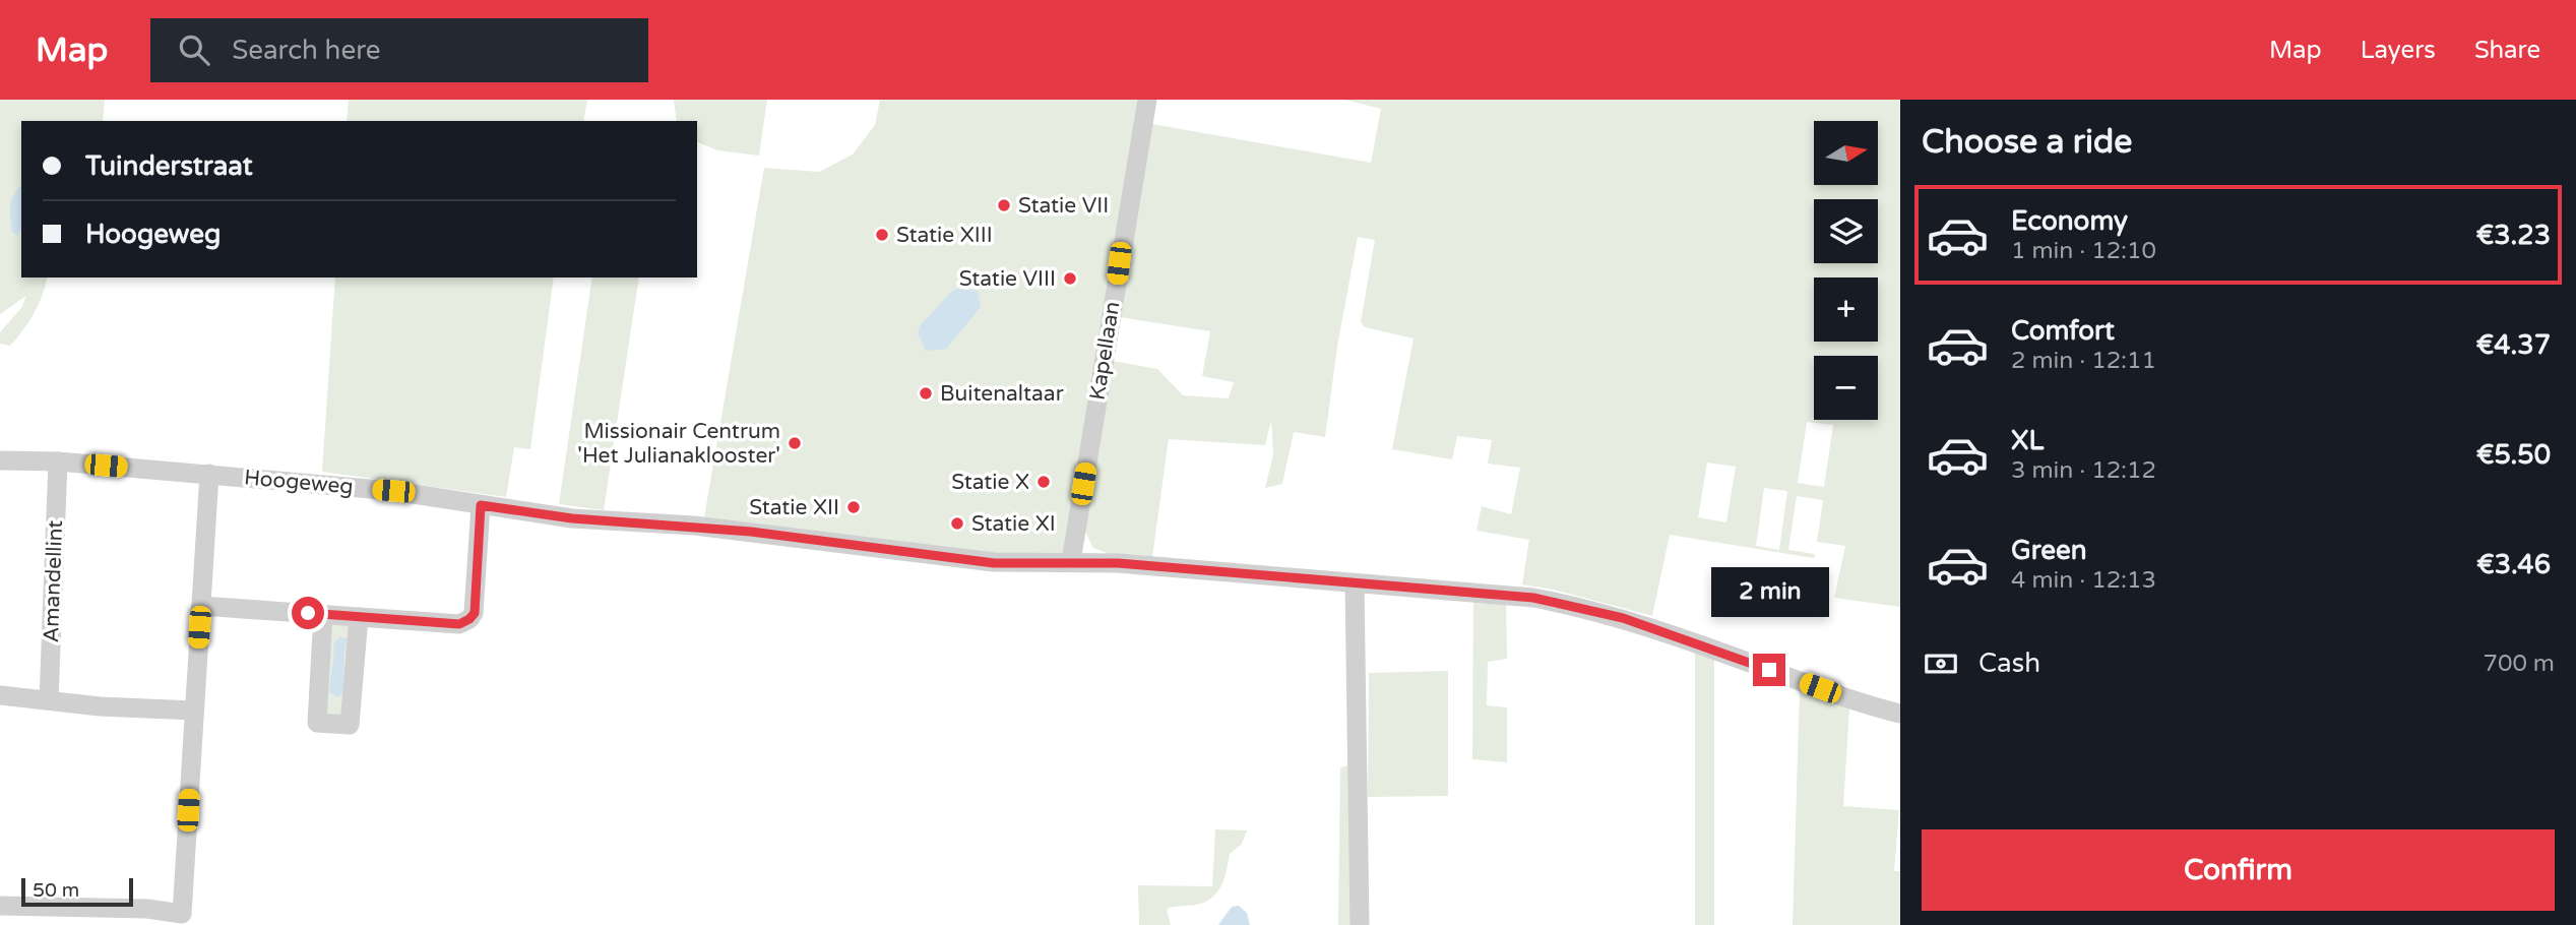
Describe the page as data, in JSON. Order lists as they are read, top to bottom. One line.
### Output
{"streets":{"street":["Kapellaan","Hoogeweg","Amandellint"]},"crossings":[["Kapellaan","Hoogeweg"],["Hoogeweg","Amandellint"]],"places":["Statie VII","Statie XIII","Statie VIII","Buitenaltaar","Missionair Centrum 'Het Julianaklooster'","Statie X","Statie XII","Statie XI"],"scale_bar":"50 m","north":"right","page":{"header":"Map","search":"Search here","nav":["Map","Layers","Share"],"heading":"Choose a ride","map_buttons":["+","−"],"banner":["Tuinderstraat","Hoogeweg"],"list":[{"name":"Economy","note":"1 min · 12:10","value":"€3.23"},{"name":"Comfort","note":"2 min · 12:11","value":"€4.37"},{"name":"XL","note":"3 min · 12:12","value":"€5.50"},{"name":"Green","note":"4 min · 12:13","value":"€3.46"}],"bubble":"2 min","pay":["Cash","700 m"],"buttons":"Confirm","scale":"50 m"}}
